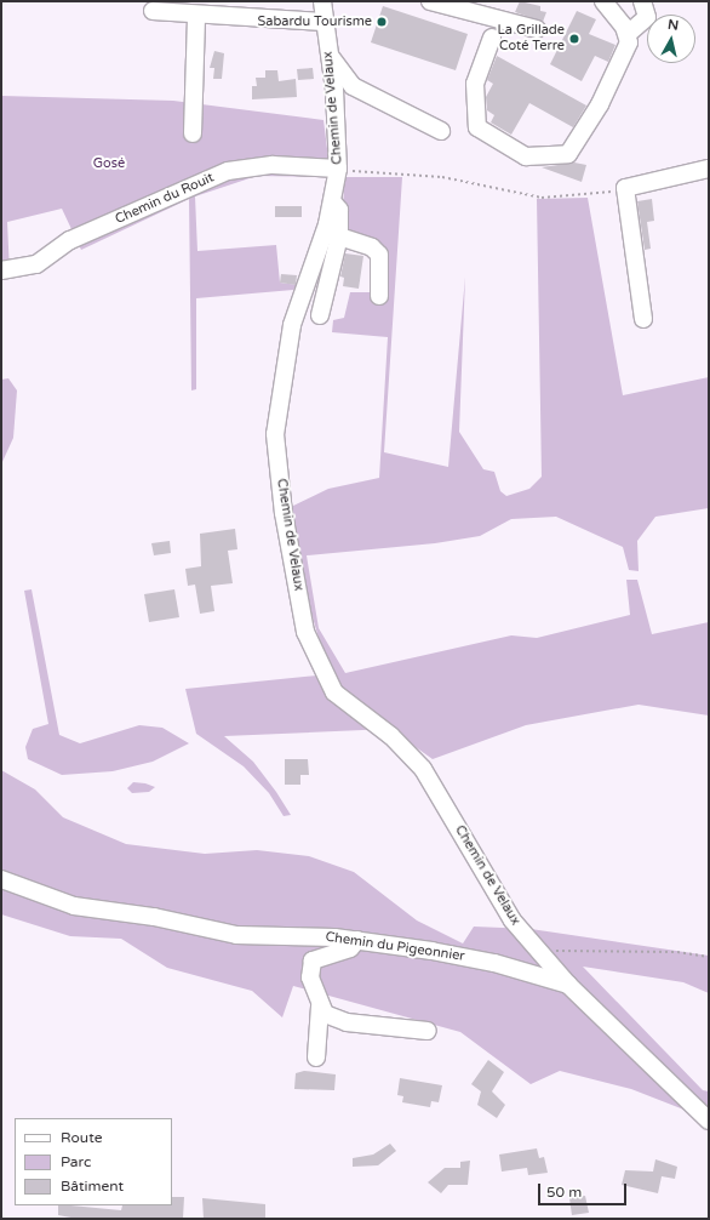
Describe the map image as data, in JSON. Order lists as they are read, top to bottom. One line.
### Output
{"streets":{"street":["Chemin de Velaux","Chemin du Rouit","Chemin du Pigeonnier"]},"crossings":[["Chemin de Velaux","Chemin du Rouit"],["Chemin de Velaux","Chemin du Pigeonnier"]],"parks":["Gosé"],"places":["Sabardu Tourisme","La Grillade Coté Terre"],"legend":["Route","Parc","Bâtiment"],"scale_bar":"50 m","north":"top"}
